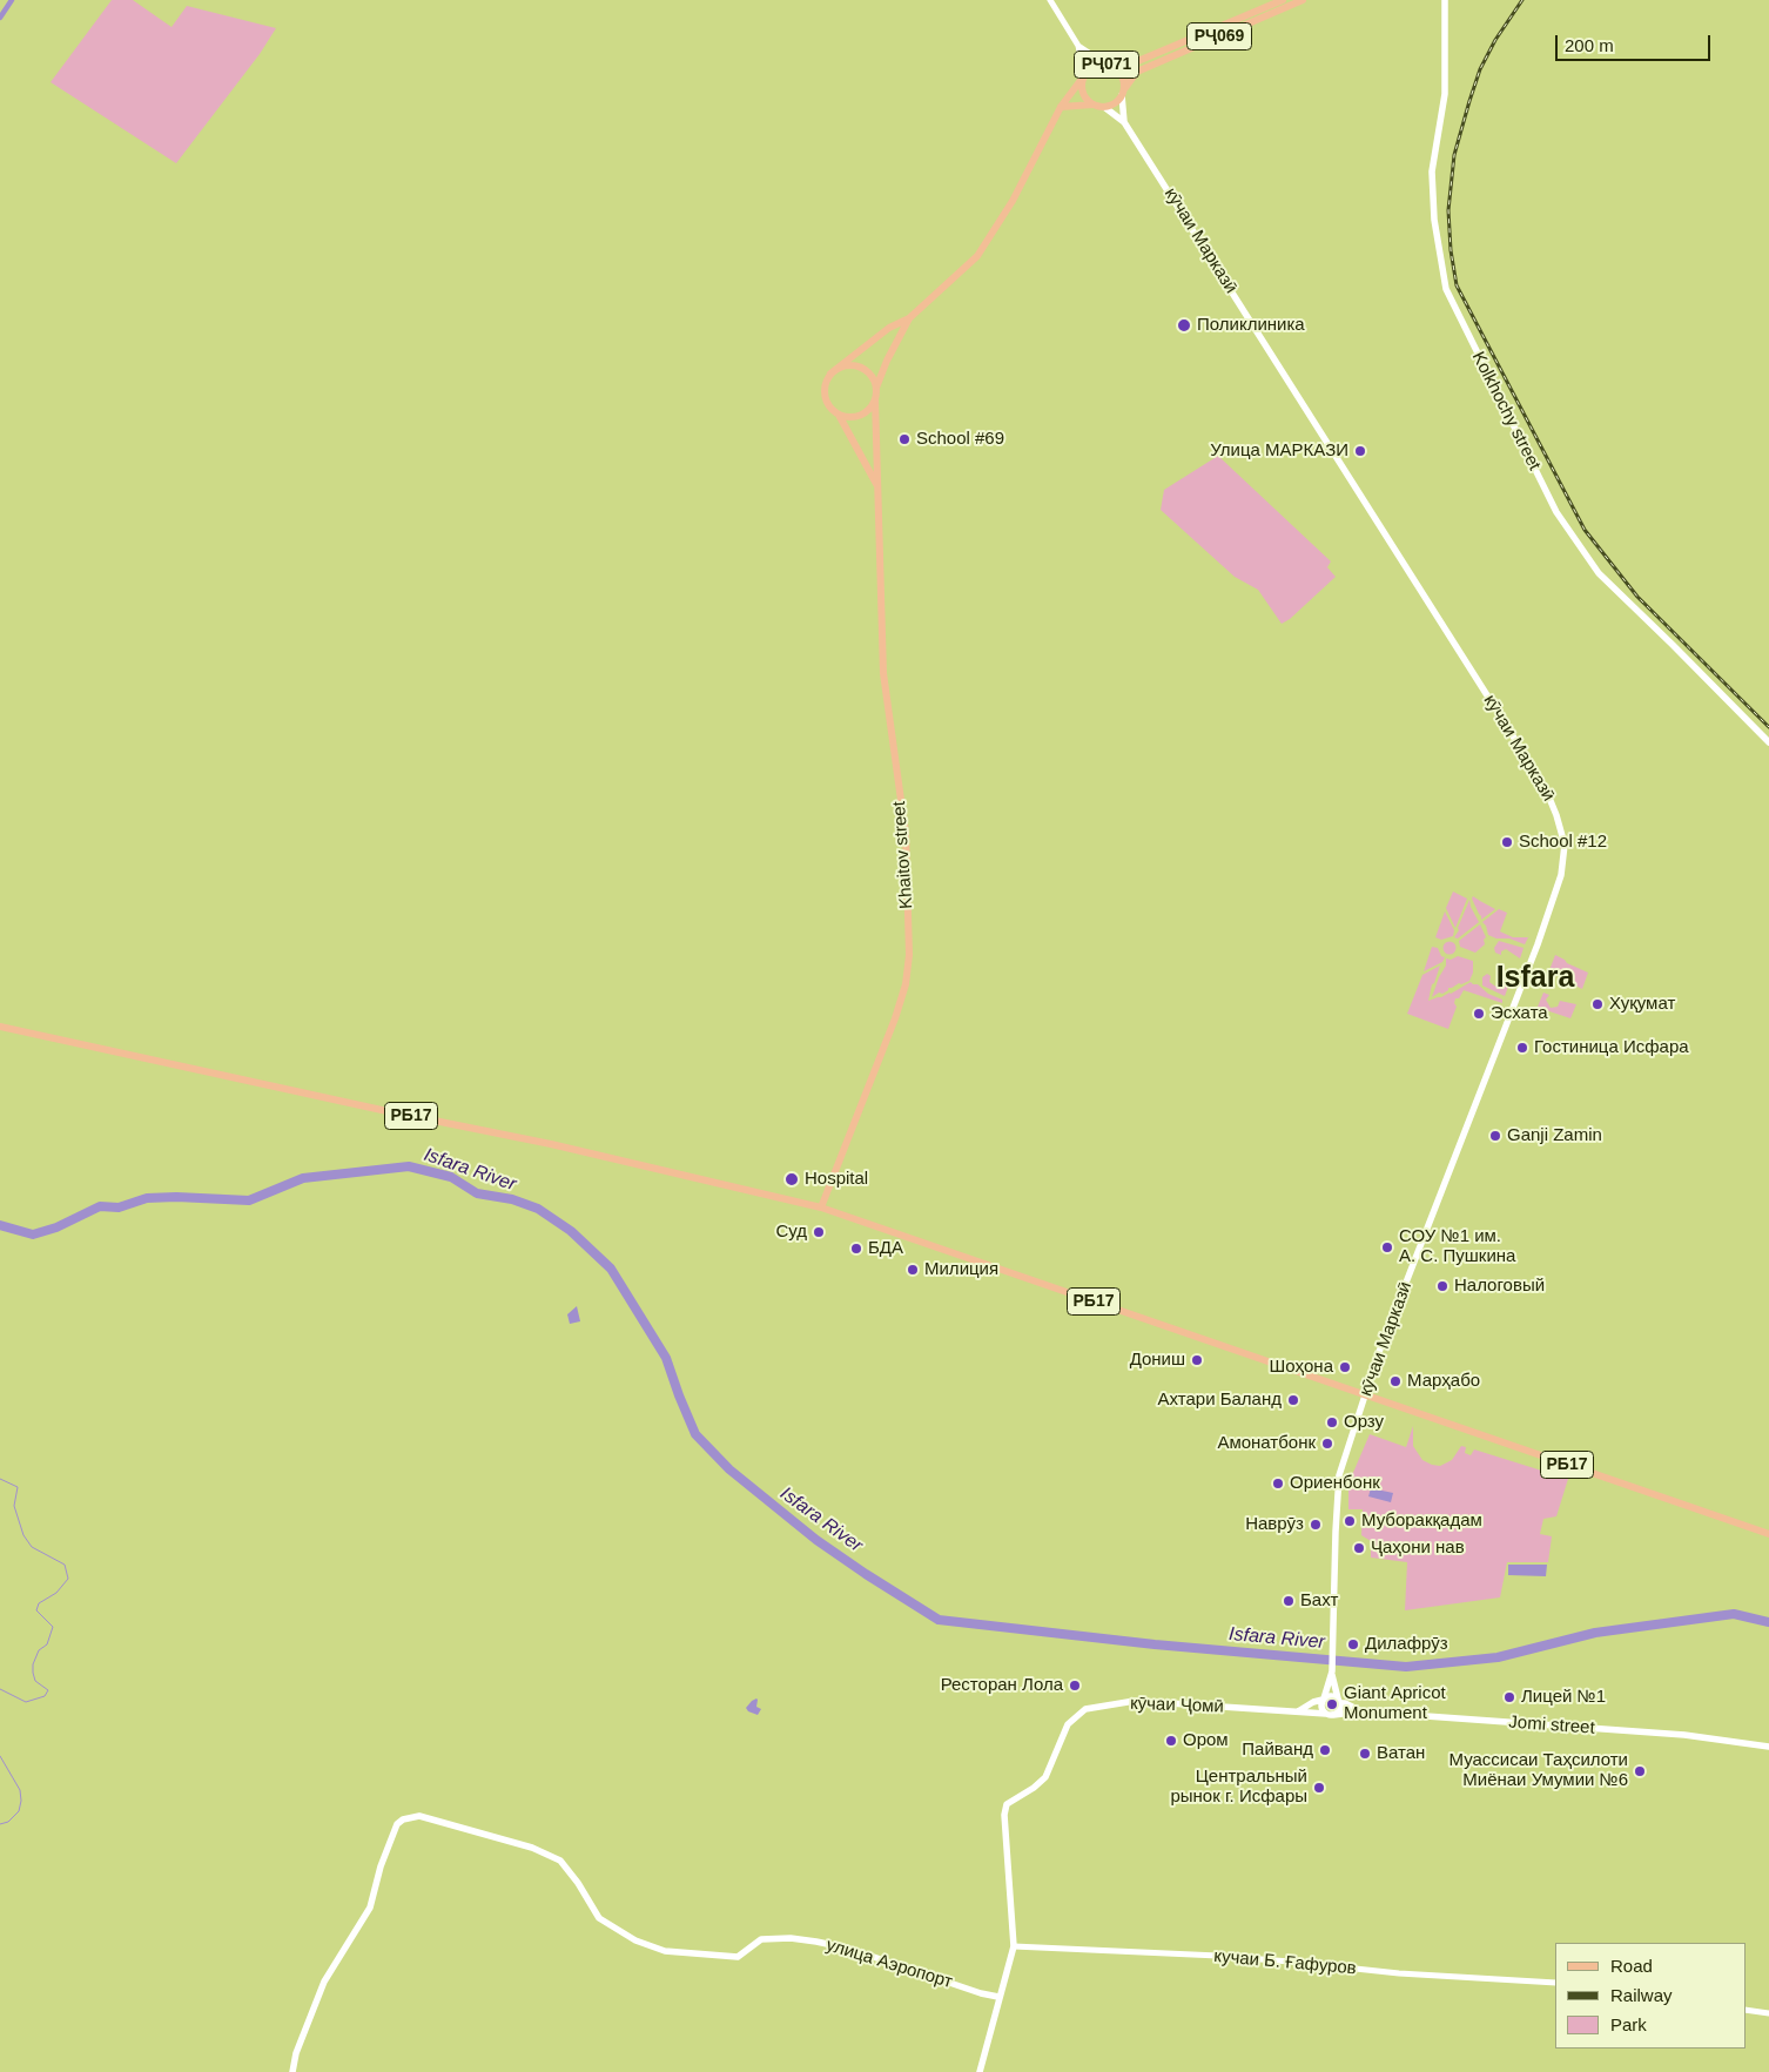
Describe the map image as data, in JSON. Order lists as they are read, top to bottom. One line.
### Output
{"streets":{"main road":["РҶ069","РҶ071","кӯчаи Марказӣ","Kolkhochy street","Khaitov street","РБ17","кӯчаи Ҷомӣ","Jomi street","улица Аэропорт"],"street":["кучаи Б. Ғафуров"]},"crossings":[["РҶ069","РҶ071"],["кӯчаи Марказӣ","РБ17"],["Khaitov street","РБ17"],["кӯчаи Ҷомӣ","Jomi street"],["кӯчаи Ҷомӣ","кучаи Б. Ғафуров"]],"districts":["Isfara"],"water":["Isfara River"],"places":["Поликлиника","School #69","Улица МАРКАЗИ","School #12","Хуқумат","Эсхата","Гостиница Исфара","Ganji Zamin","Hospital","Суд","СОУ №1 им. А. С. Пушкина","БДА","Милиция","Налоговый","Дониш","Шоҳона","Марҳабо","Ахтари Баланд","Орзу","Амонатбонк","Ориенбонк","Муборакқадам","Наврӯз","Ҷаҳони нав","Бахт","Дилафрӯз","Ресторан Лола","Лицей №1","Giant Apricot Monument","Ором","Пайванд","Ватан","Муассисаи Таҳсилоти Миёнаи Умумии №6","Центральный рынок г. Исфары"],"legend":["Road","Railway","Park"],"scale_bar":"200 m"}
